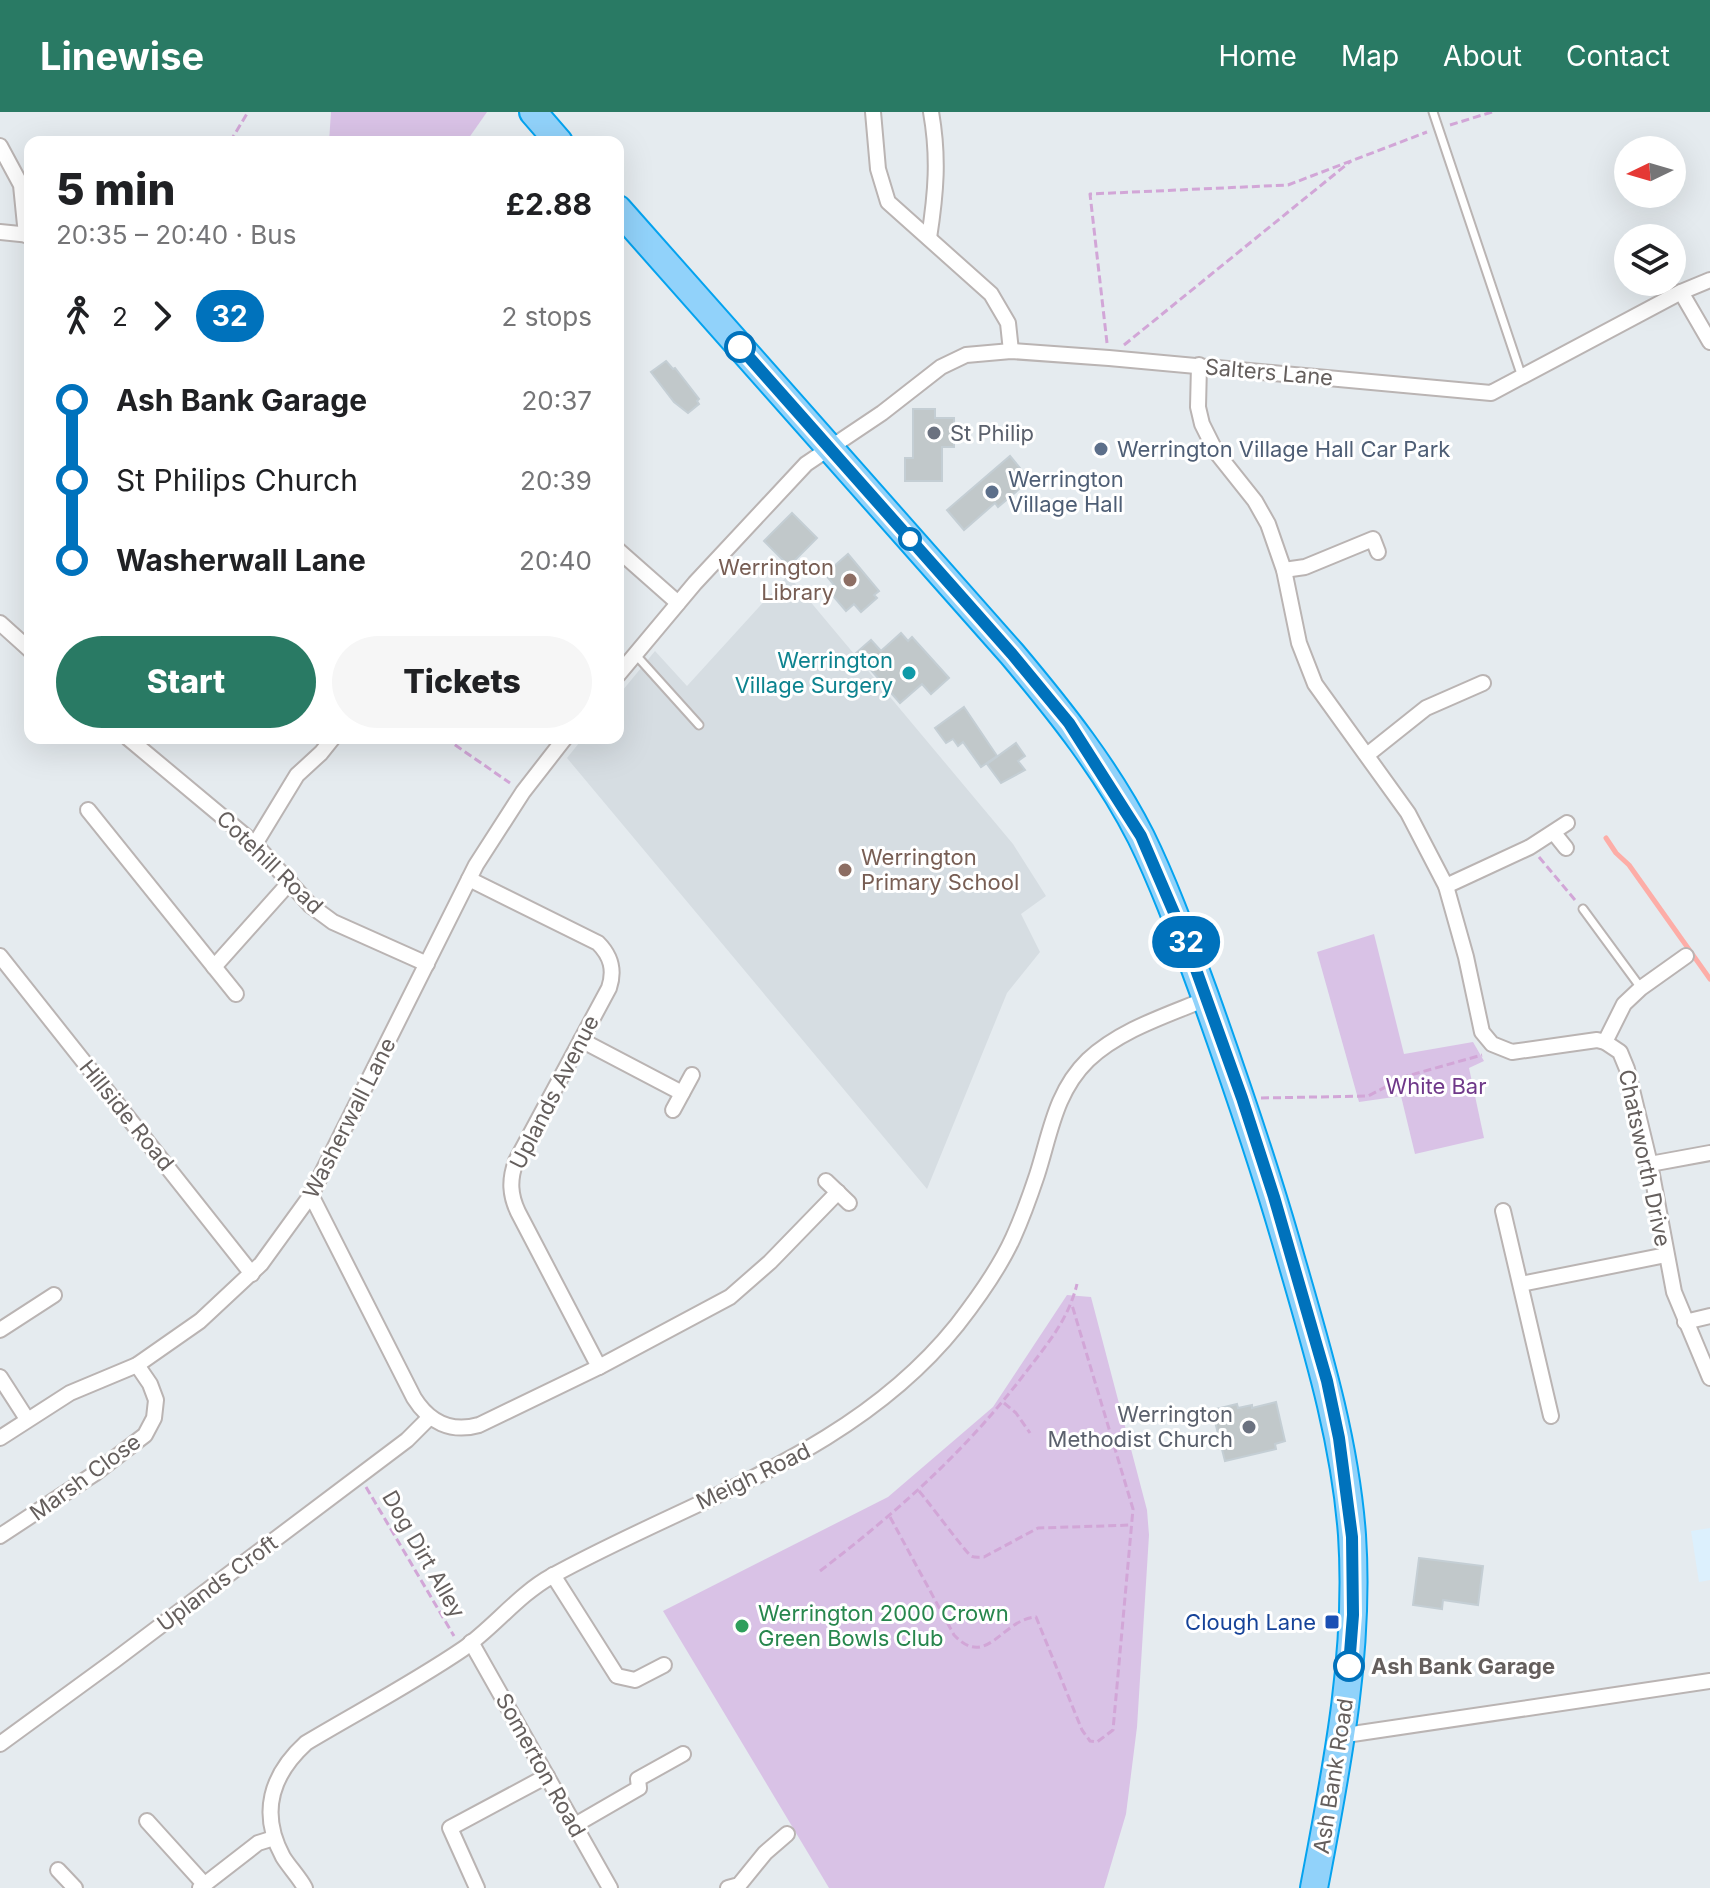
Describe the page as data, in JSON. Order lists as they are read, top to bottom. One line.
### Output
{"streets":{"highway":["Ash Bank Road"],"street":["Salters Lane","Cotehill Road","Uplands Avenue","Hillside Road","Washerwall Lane","Chatsworth Drive","Meigh Road","Marsh Close","Uplands Croft","Somerton Road"],"path":["Dog Dirt Alley"]},"crossings":[["Salters Lane","Ash Bank Road"],["Cotehill Road","Washerwall Lane"],["Uplands Avenue","Washerwall Lane"],["Hillside Road","Washerwall Lane"],["Washerwall Lane","Marsh Close"],["Meigh Road","Dog Dirt Alley"],["Meigh Road","Somerton Road"],["Meigh Road","Ash Bank Road"],["Dog Dirt Alley","Uplands Croft"],["Dog Dirt Alley","Somerton Road"]],"parks":["White Bar"],"places":{"other":["St Philip","Werrington Village Hall Car Park","Werrington Village Hall","Werrington Library","Werrington Village Surgery","Werrington Primary School","Werrington Methodist Church","Werrington 2000 Crown Green Bowls Club","Ash Bank Garage"],"transit":["Clough Lane"]},"lines":["bus line 32"],"north":"left","page":{"header":"Linewise","nav":["Home","Map","About","Contact"],"on_map":"32","heading":["5 min","20:35 – 20:40 · Bus","£2.88"],"legs":["2","32","2 stops"],"list":[{"name":"Ash Bank Garage","value":"20:37"},{"name":"St Philips Church","value":"20:39"},{"name":"Washerwall Lane","value":"20:40"}],"buttons":["Start","Tickets"]}}
